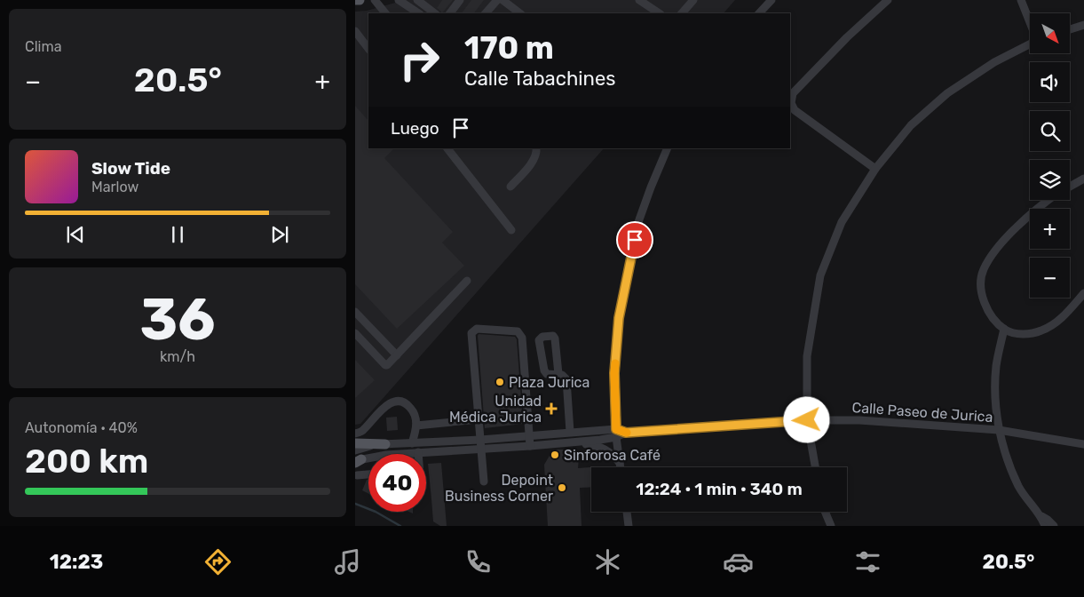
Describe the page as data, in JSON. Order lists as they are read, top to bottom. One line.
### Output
{"streets":{"street":["Calle Paseo de Jurica"]},"places":{"other":["Plaza Jurica","Sinforosa Café","Depoint Business Corner"],"health":["Unidad Médica Jurica"]},"north":"bottom right","page":{"tile":["Clima",["36","km/h"],["Autonomía · 40%","200 km"]],"map_buttons":["+","−"],"turn":["170 m","Calle Tabachines"],"heat":["−","20.5°","+"],"then":"Luego","song":["Slow Tide","Marlow"],"limit":"40","trip":"12:24 · 1 min · 340 m","tabs":["12:23","20.5°"]}}
